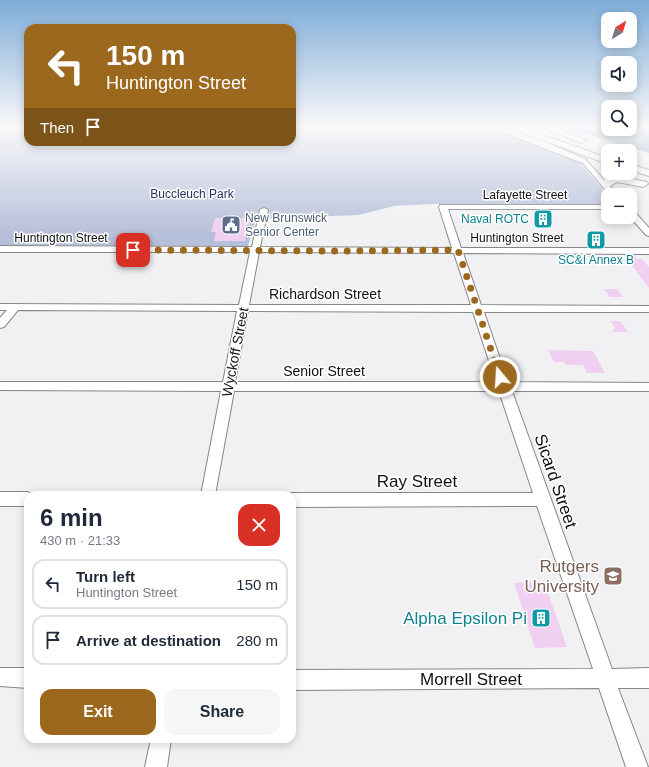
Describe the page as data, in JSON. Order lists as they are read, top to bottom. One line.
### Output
{"streets":{"street":["Lafayette Street","Huntington Street","Richardson Street","Wyckoff Street","Senior Street","Ray Street","Sicard Street","Morrell Street"]},"crossings":[["Lafayette Street","Sicard Street"],["Huntington Street","Wyckoff Street"],["Huntington Street","Sicard Street"],["Richardson Street","Wyckoff Street"],["Richardson Street","Sicard Street"],["Wyckoff Street","Senior Street"],["Senior Street","Sicard Street"],["Ray Street","Sicard Street"],["Sicard Street","Morrell Street"]],"parks":["Buccleuch Park"],"places":{"building":["Naval ROTC","SC&I Annex B","Alpha Epsilon Pi"],"public building":["New Brunswick Senior Center"],"school or university":["Rutgers University"]},"north":"top right","page":{"map_buttons":["+","−"],"turn":["150 m","Huntington Street"],"then":"Then","heading":["6 min","430 m · 21:33"],"list":[{"name":"Turn left","note":"Huntington Street","value":"150 m"},{"name":"Arrive at destination","value":"280 m"}],"buttons":["Exit","Share"]}}
